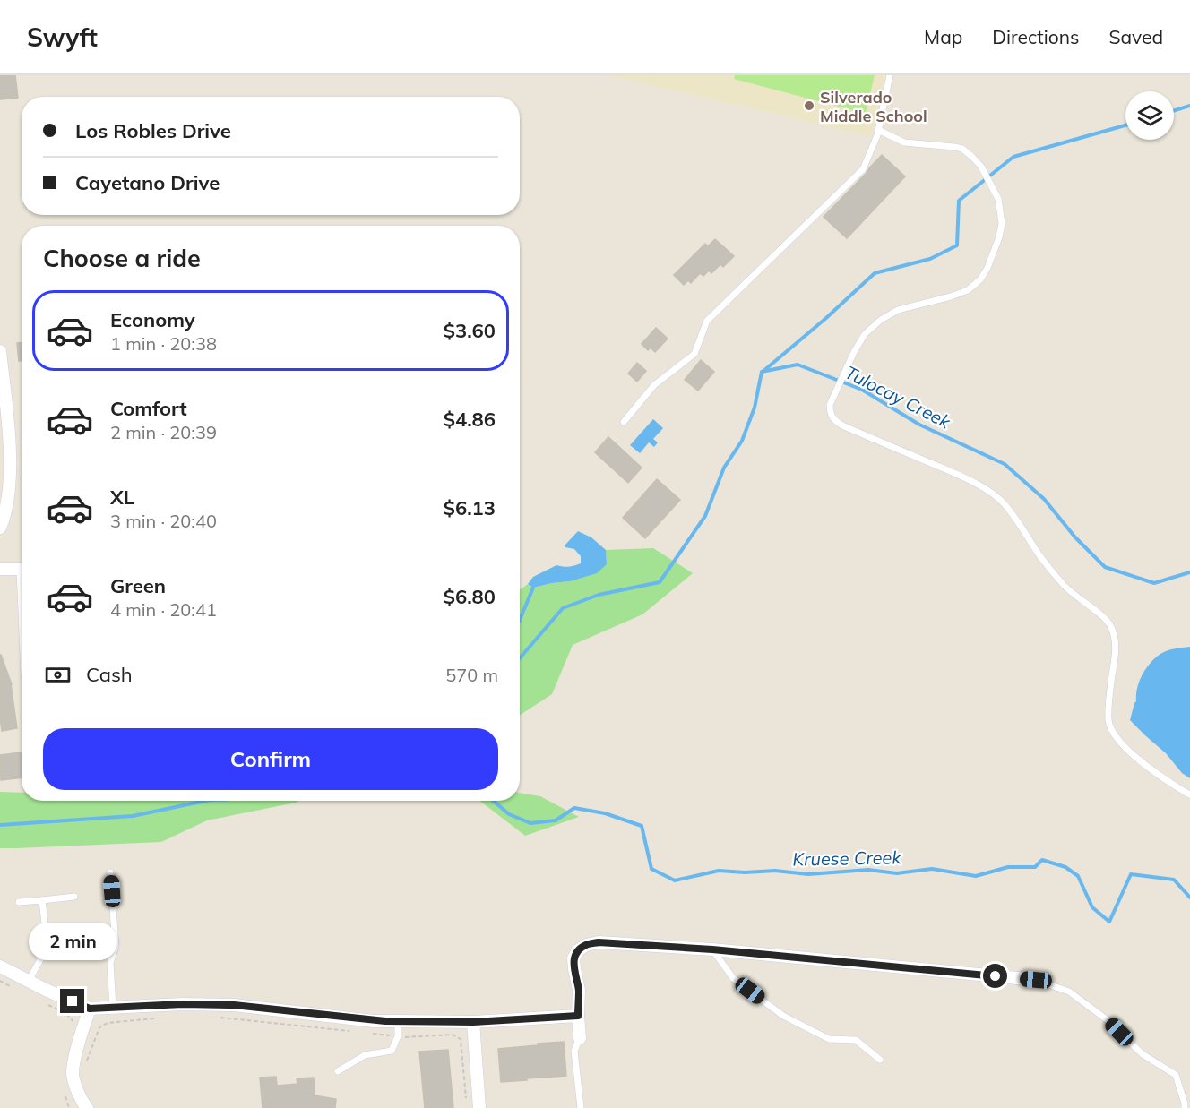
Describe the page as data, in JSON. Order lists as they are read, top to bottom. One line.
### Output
{"water":["Tulocay Creek","Kruese Creek"],"places":["Silverado Middle School"],"page":{"header":"Swyft","nav":["Map","Directions","Saved"],"banner":["Los Robles Drive","Cayetano Drive"],"heading":"Choose a ride","list":[{"name":"Economy","note":"1 min · 20:38","value":"$3.60"},{"name":"Comfort","note":"2 min · 20:39","value":"$4.86"},{"name":"XL","note":"3 min · 20:40","value":"$6.13"},{"name":"Green","note":"4 min · 20:41","value":"$6.80"}],"pay":["Cash","570 m"],"buttons":"Confirm","bubble":"2 min"}}
